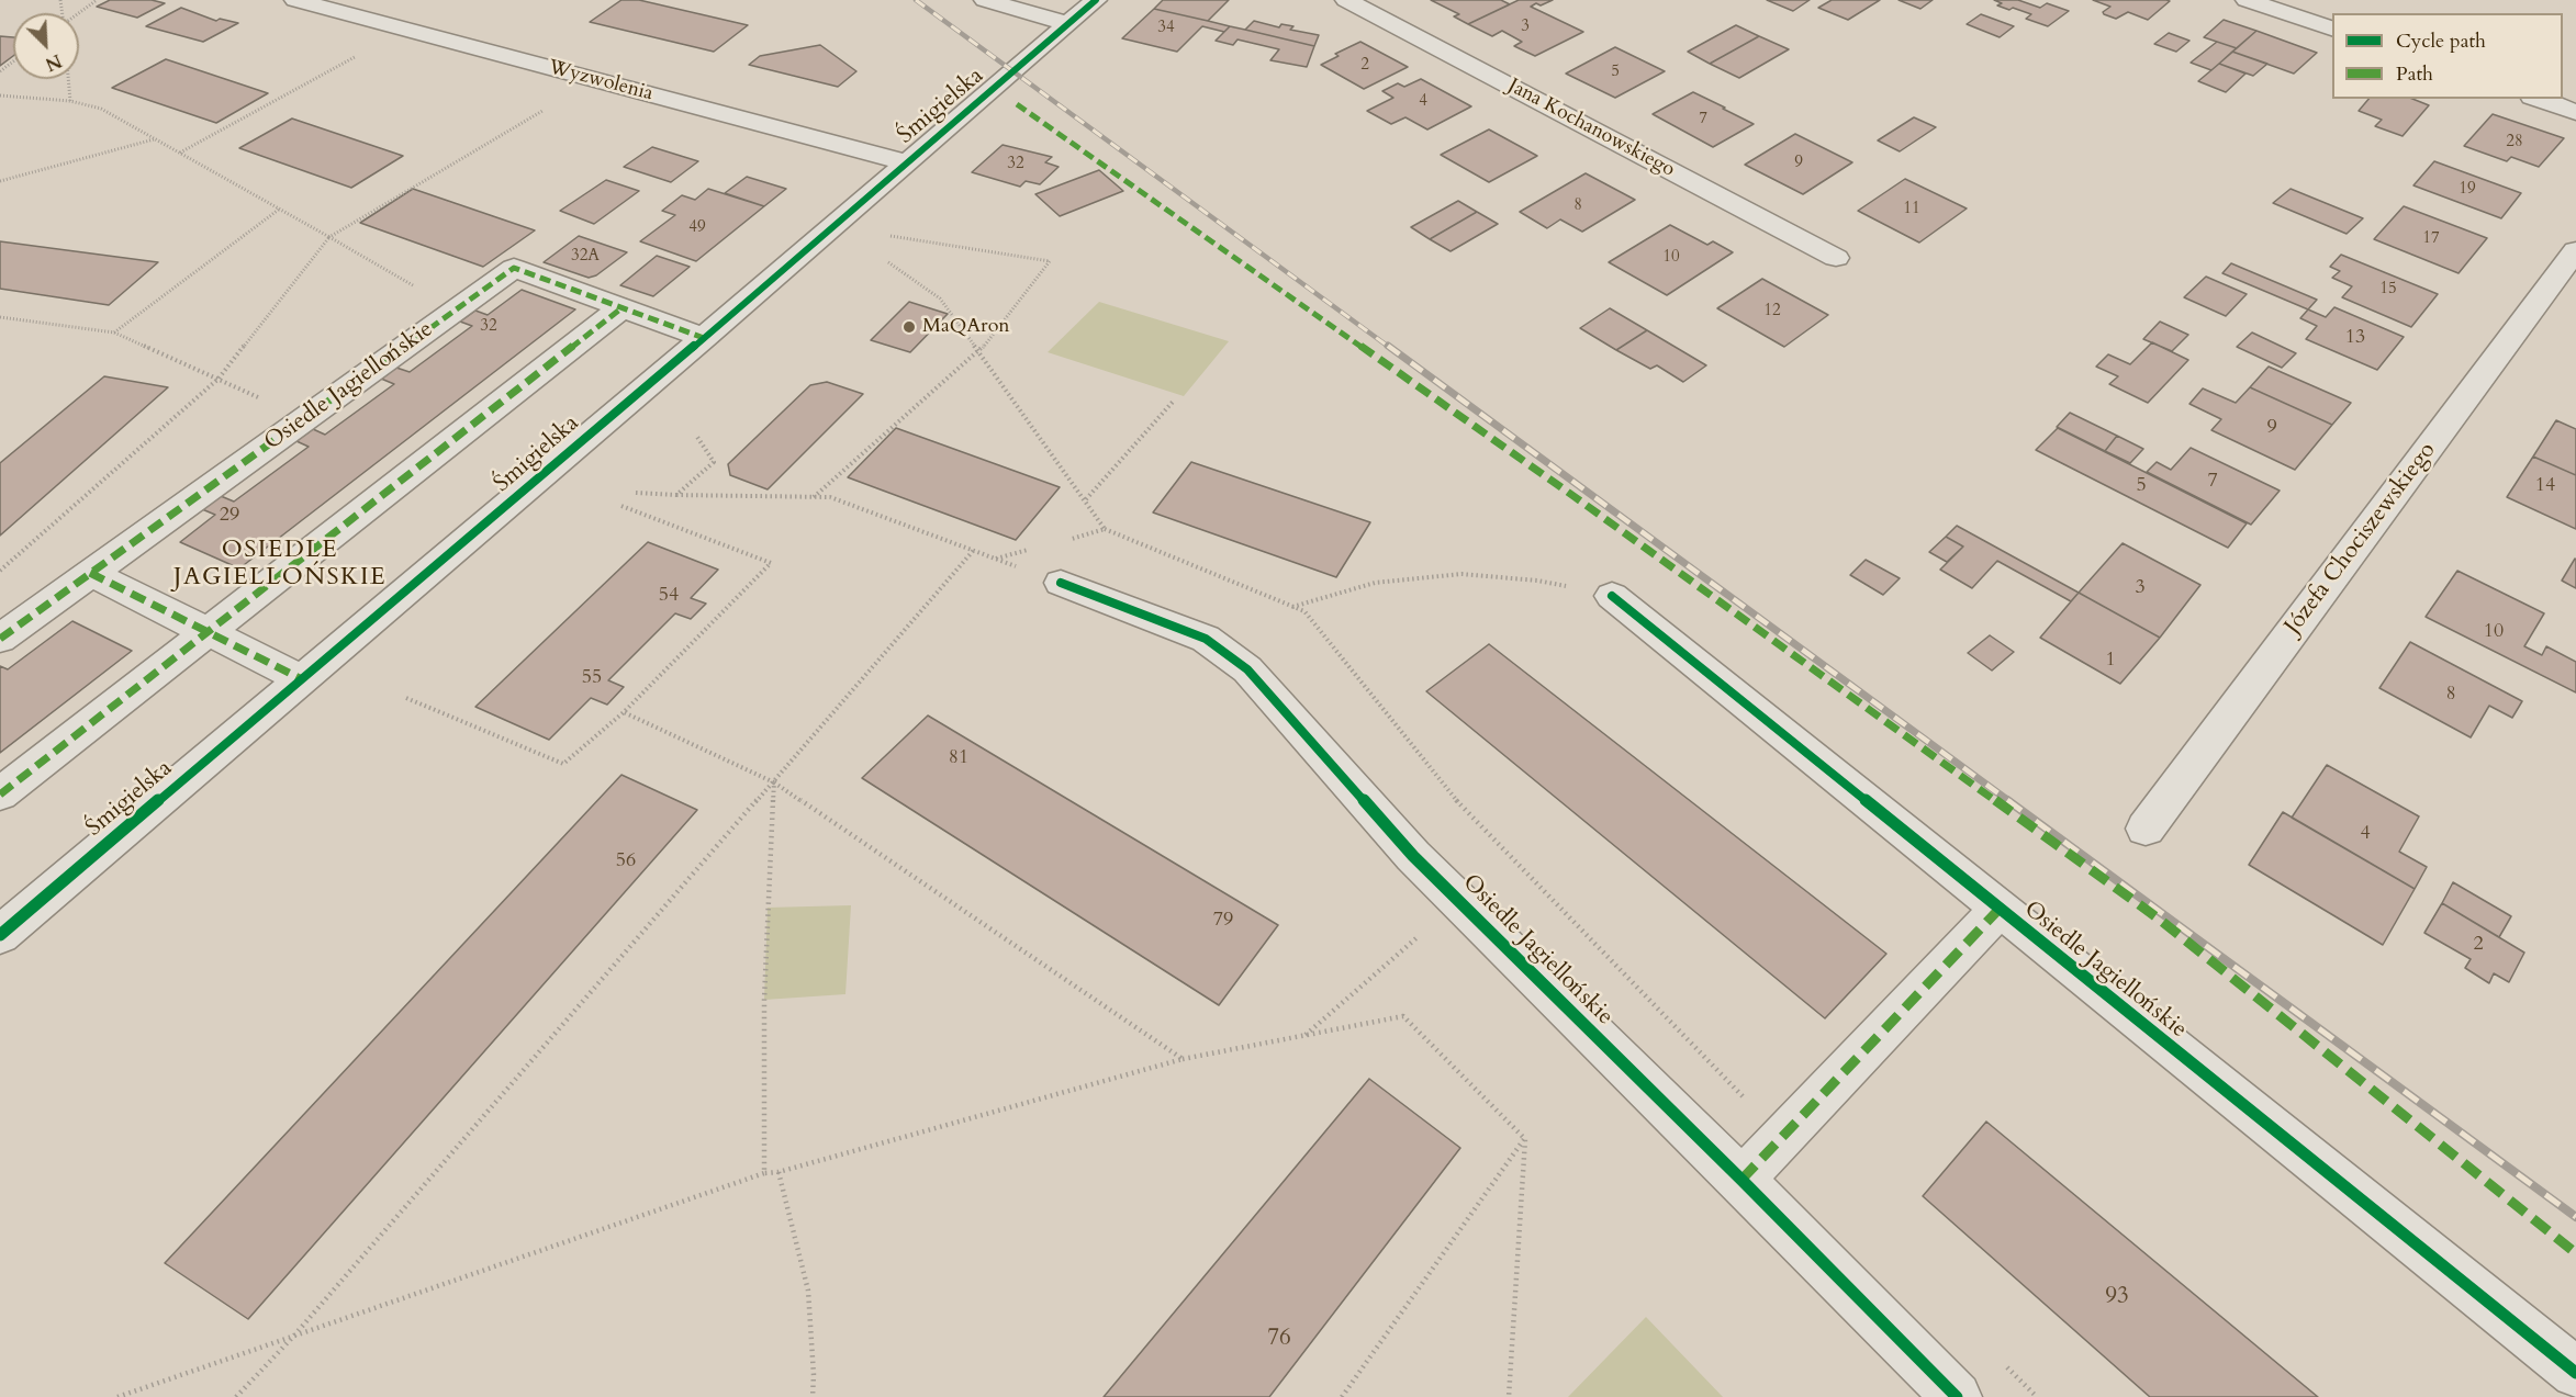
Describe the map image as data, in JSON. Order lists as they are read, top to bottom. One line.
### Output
{"streets":{"street":["Wyzwolenia","Śmigielska","Jana Kochanowskiego","Osiedle Jagiellońskie","Józefa Chociszewskiego"]},"crossings":[["Wyzwolenia","Śmigielska"],["Śmigielska","Osiedle Jagiellońskie"]],"districts":["OSIEDLE JAGIELLOŃSKIE"],"places":["MaQAron"],"house_numbers":["3","34","2","5","4","7","28","9","32","19","8","11","49","17","32A","10","15","12","32","13","9","7","5","14","29","3","54","10","1","55","8","81","4","56","79","2","93","76"],"legend":["Cycle path","Path"],"north":"bottom right"}
